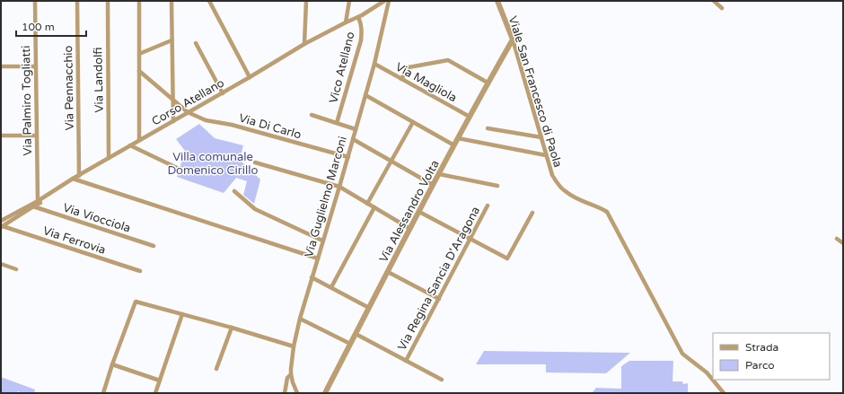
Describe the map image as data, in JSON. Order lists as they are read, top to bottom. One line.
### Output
{"streets":{"street":["Vico Atellano","Via Landolfi","Via Magliola","Via Pennacchio","Viale San Francesco di Paola","Via Palmiro Togliatti","Corso Atellano","Via Di Carlo","Via Guglielmo Marconi","Via Alessandro Volta","Via Viocciola","Via Ferrovia","Via Regina Sancia D'Aragona"]},"crossings":[["Vico Atellano","Corso Atellano"],["Via Landolfi","Corso Atellano"],["Via Magliola","Via Guglielmo Marconi"],["Via Magliola","Via Alessandro Volta"],["Via Pennacchio","Corso Atellano"],["Viale San Francesco di Paola","Via Alessandro Volta"],["Via Palmiro Togliatti","Corso Atellano"],["Corso Atellano","Via Di Carlo"],["Via Di Carlo","Via Guglielmo Marconi"]],"parks":["Villa comunale Domenico Cirillo"],"legend":["Strada","Parco"],"scale_bar":"100 m"}
